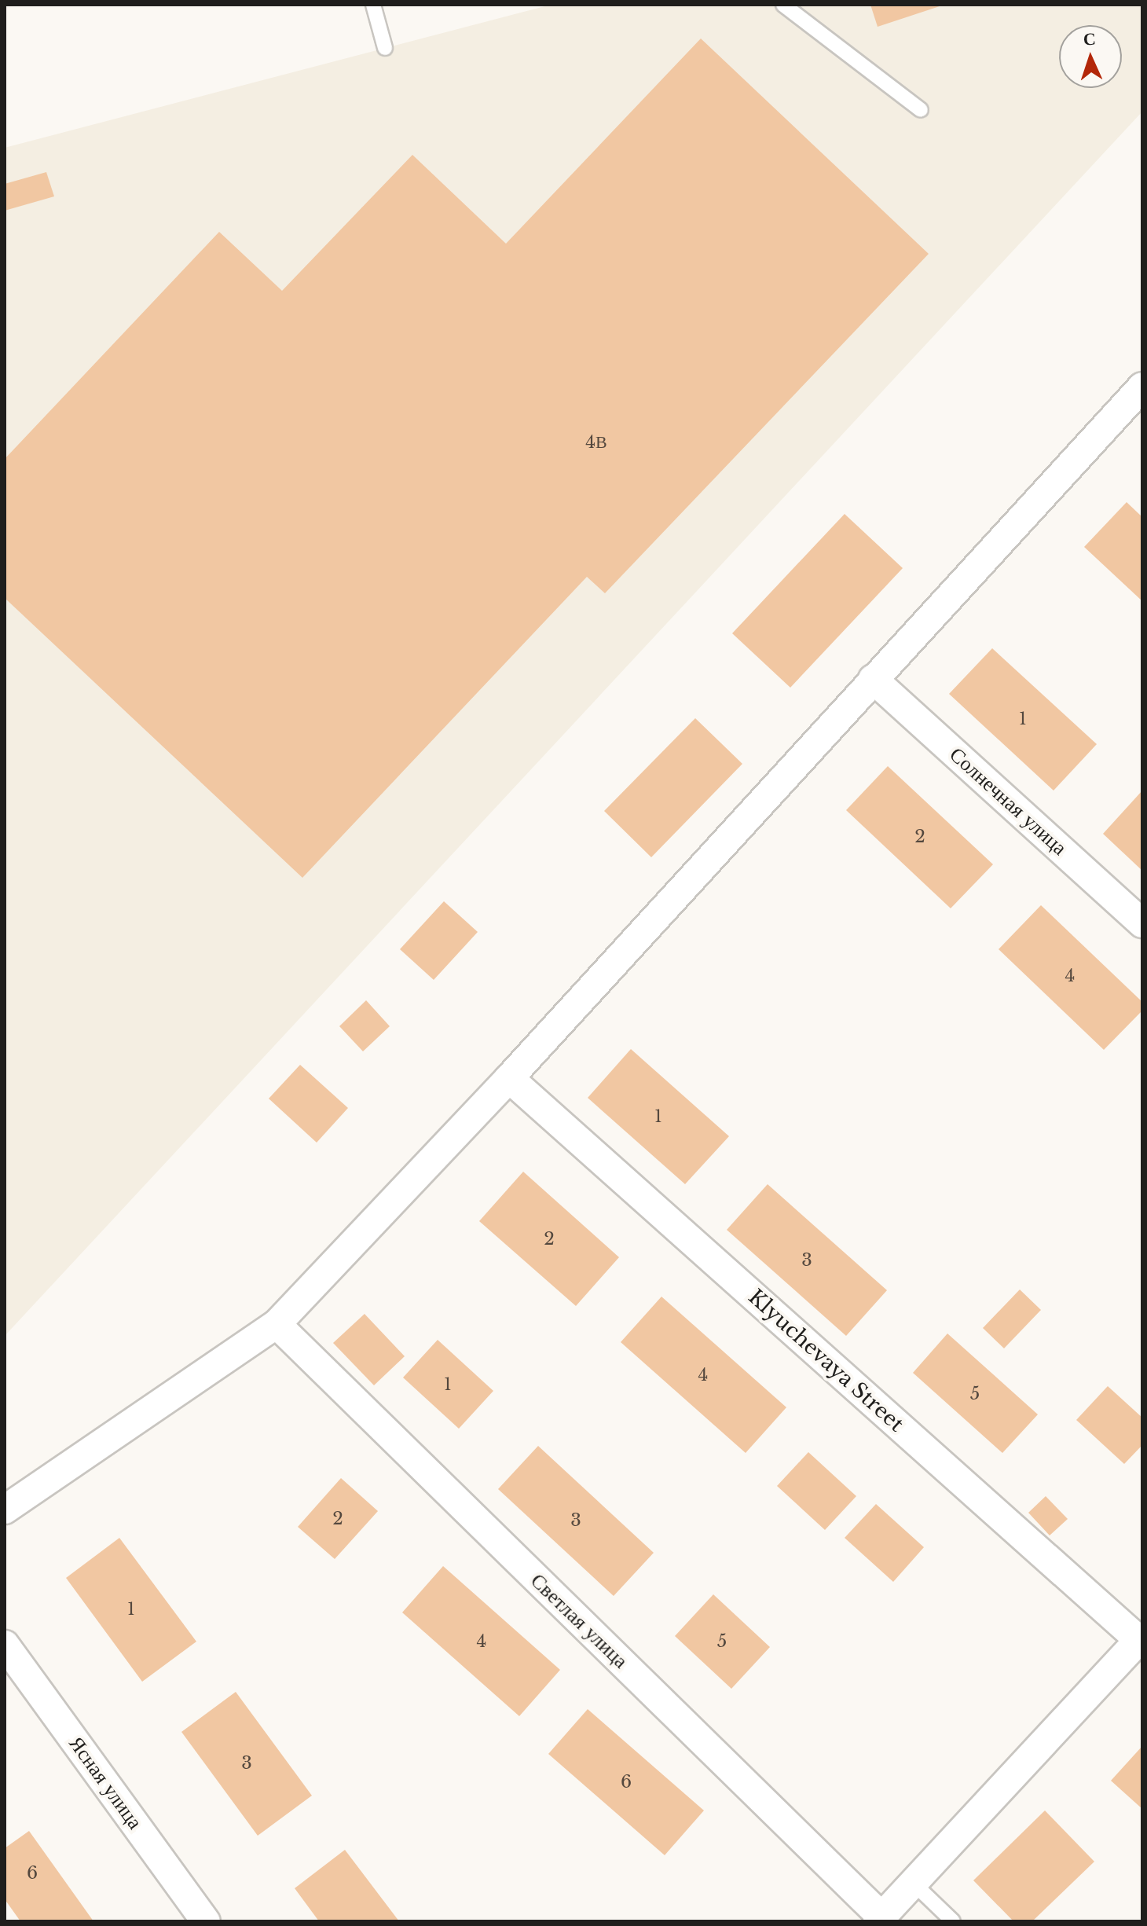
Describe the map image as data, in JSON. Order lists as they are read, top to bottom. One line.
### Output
{"streets":{"street":["Солнечная улица","Klyuchevaya Street","Светлая улица","Ясная улица"]},"house_numbers":["4В","1","2","4","1","2","3","4","1","5","2","3","1","4","5","3","6","6"],"north":"top"}
